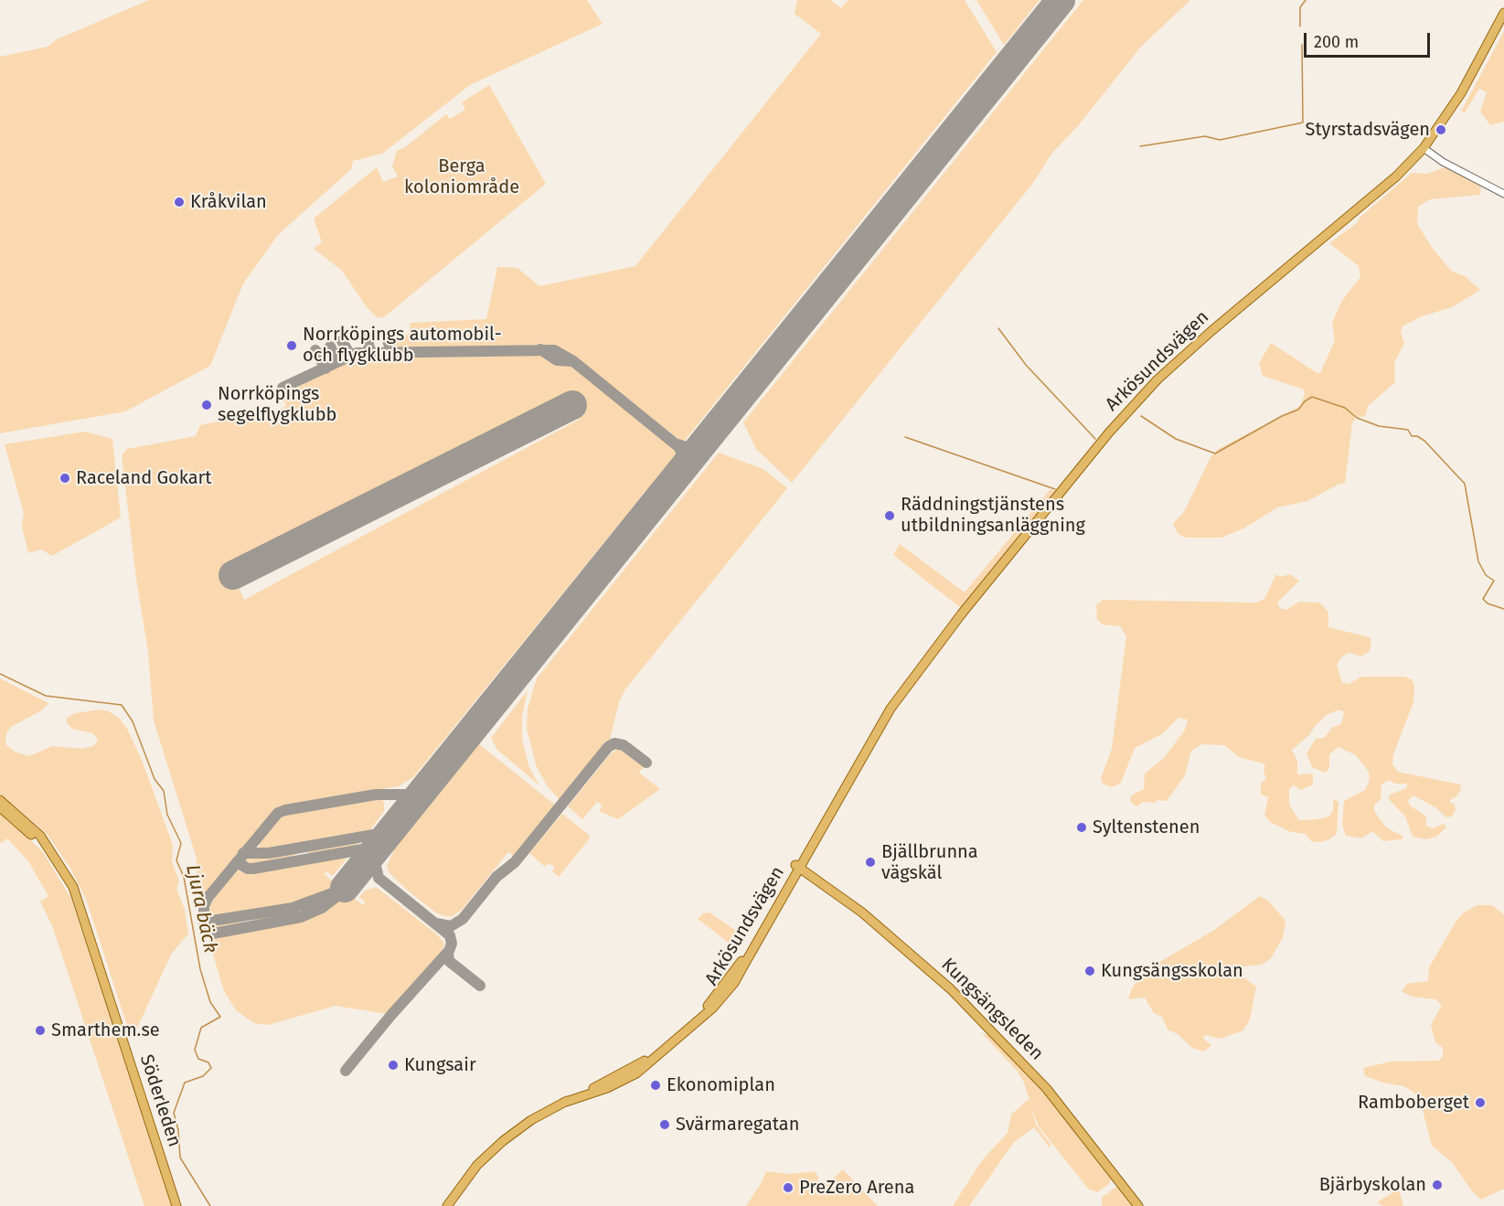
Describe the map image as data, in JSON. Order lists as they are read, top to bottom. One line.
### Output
{"streets":{"main road":["Arkösundsvägen","Kungsängsleden","Söderleden"]},"crossings":[["Arkösundsvägen","Kungsängsleden"]],"water":["Ljura bäck"],"parks":["Berga koloniområde"],"places":["Styrstadsvägen","Kråkvilan","Norrköpings automobil- och flygklubb","Norrköpings segelflygklubb","Raceland Gokart","Räddningstjänstens utbildningsanläggning","Syltenstenen","Bjällbrunna vägskäl","Kungsängsskolan","Smarthem.se","Kungsair","Ekonomiplan","Ramboberget","Svärmaregatan","Bjärbyskolan","PreZero Arena"],"scale_bar":"200 m"}
